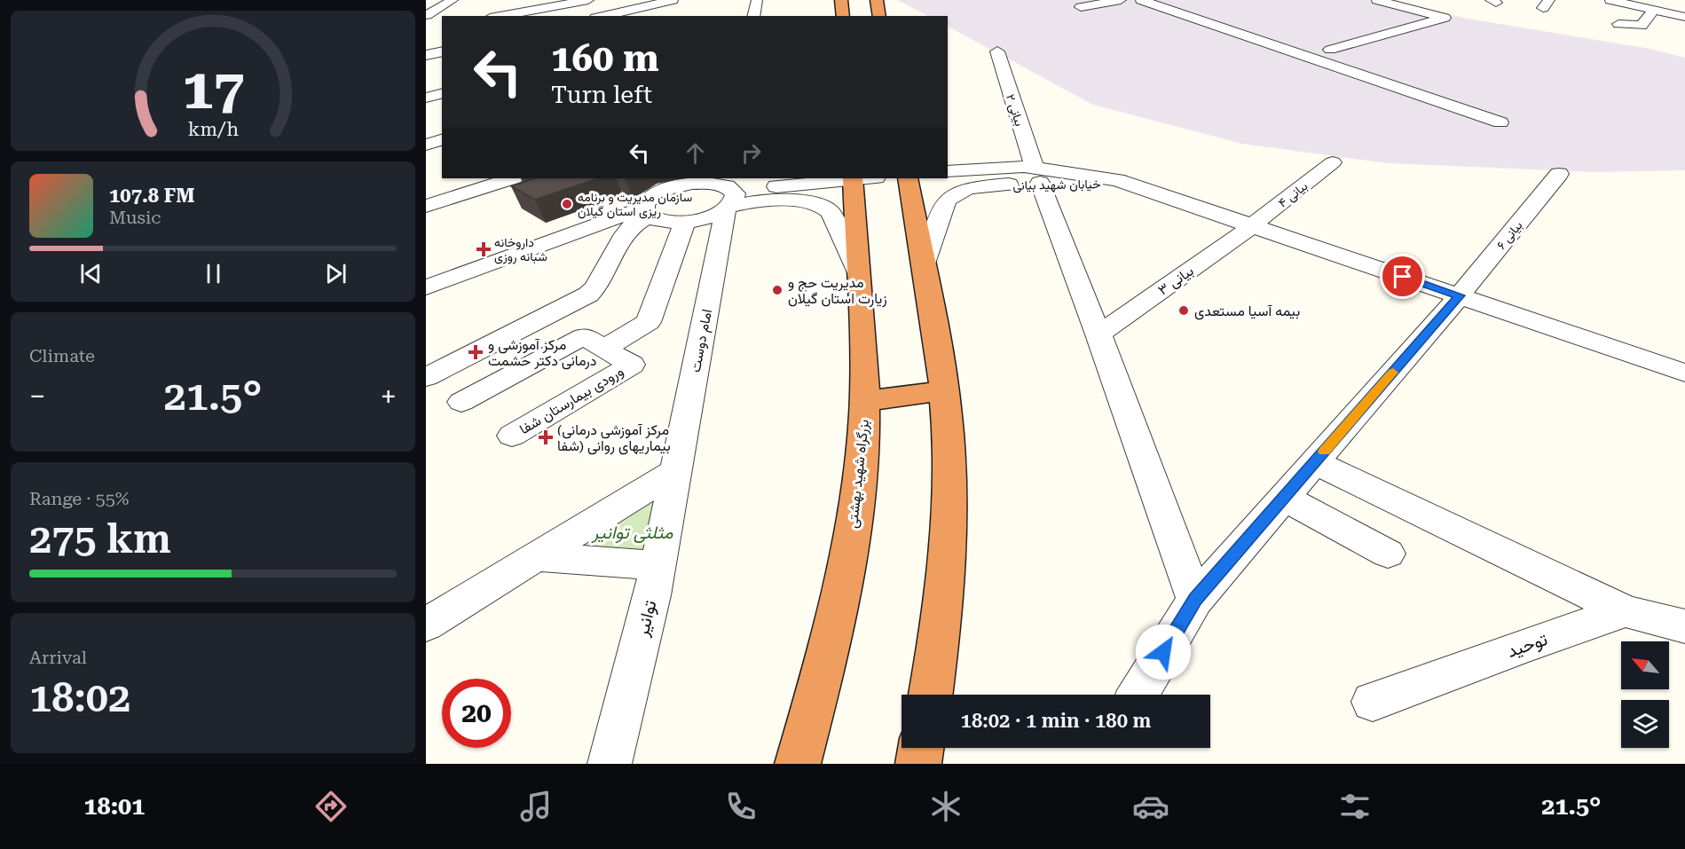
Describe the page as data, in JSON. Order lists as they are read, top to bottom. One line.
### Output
{"streets":{"highway":["بزرگراه شهید بهشتی"],"street":["بیانی ۲","خیابان شهید بیانی","بیانی ۴","بیانی ۶","بیانی ۳","امام دوست","ورودی بیمارستان شفا","توانیر","توحید"]},"crossings":[["بیانی ۲","خیابان شهید بیانی"],["بیانی ۲","بیانی ۶"],["بیانی ۲","بیانی ۳"],["خیابان شهید بیانی","بیانی ۴"],["خیابان شهید بیانی","بیانی ۶"],["خیابان شهید بیانی","بیانی ۳"],["بیانی ۴","بیانی ۳"],["امام دوست","توانیر"]],"parks":["مثلثی توانیر"],"places":{"other":["سازمان مدیریت و برنامه ریزی استان گیلان","مدیریت حج و زیارت استان گیلان","بیمه آسیا مستعدی"],"health":["داروخانه شبانه روزی","مرکز آموزشی و ‌درمانی دکتر حشمت","(مرکز آموزشی درمانی بیماریهای روانی (شفا"]},"north":"top left","page":{"turn":["160 m","Turn left"],"song":["107.8 FM","Music"],"tile":["Climate",["Range · 55%","275 km"],["Arrival","18:02"]],"heat":["−","21.5°","+"],"limit":"20","trip":"18:02 · 1 min · 180 m","tabs":["18:01","21.5°"],"gauge":["17","km/h"]}}
